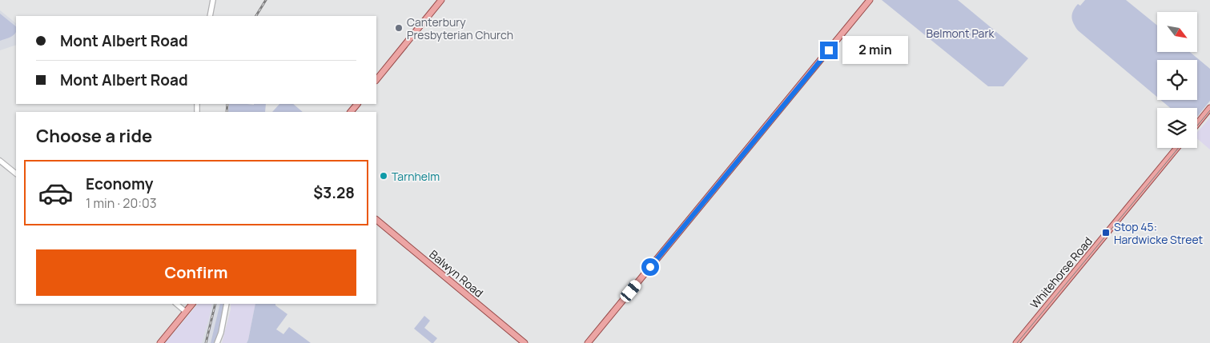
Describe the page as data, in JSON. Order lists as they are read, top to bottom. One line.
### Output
{"streets":{"main road":["Whitehorse Road","Balwyn Road"]},"parks":["Belmont Park"],"places":{"other":["Canterbury Presbyterian Church","Tarnhelm"],"transit":["Stop 45: Hardwicke Street"]},"north":"bottom right","page":{"banner":["Mont Albert Road","Mont Albert Road"],"bubble":"2 min","heading":"Choose a ride","list":[{"name":"Economy","note":"1 min · 20:03","value":"$3.28"}],"buttons":"Confirm"}}
